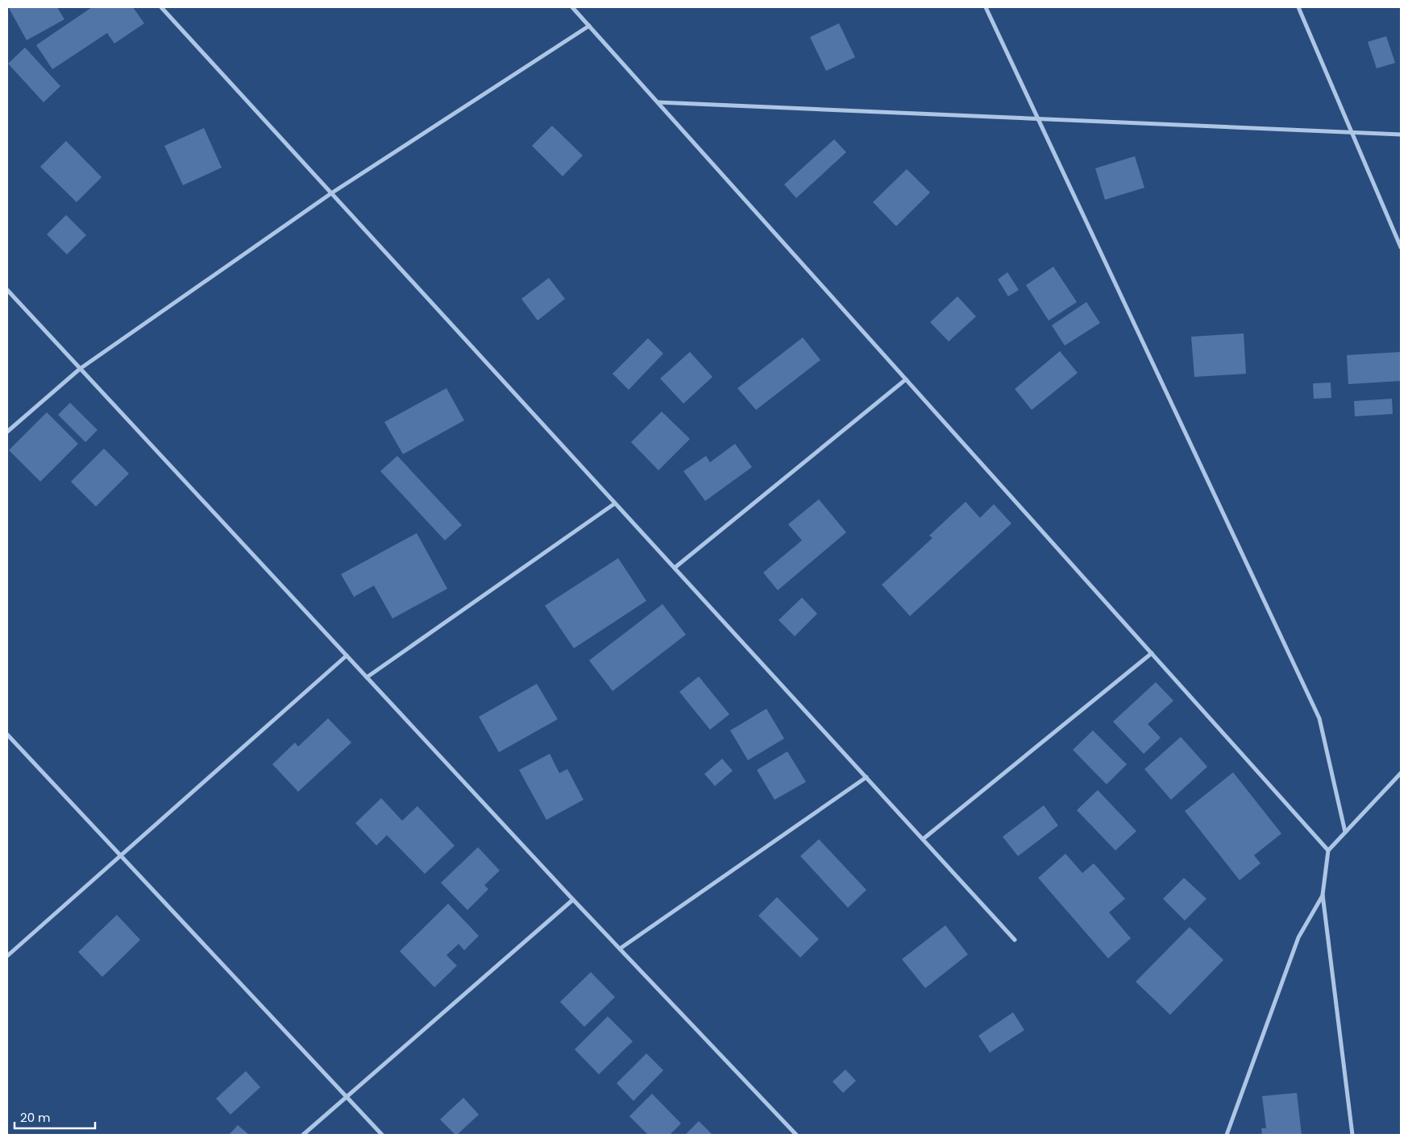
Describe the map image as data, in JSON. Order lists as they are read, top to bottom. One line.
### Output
{"scale_bar":"20 m"}
